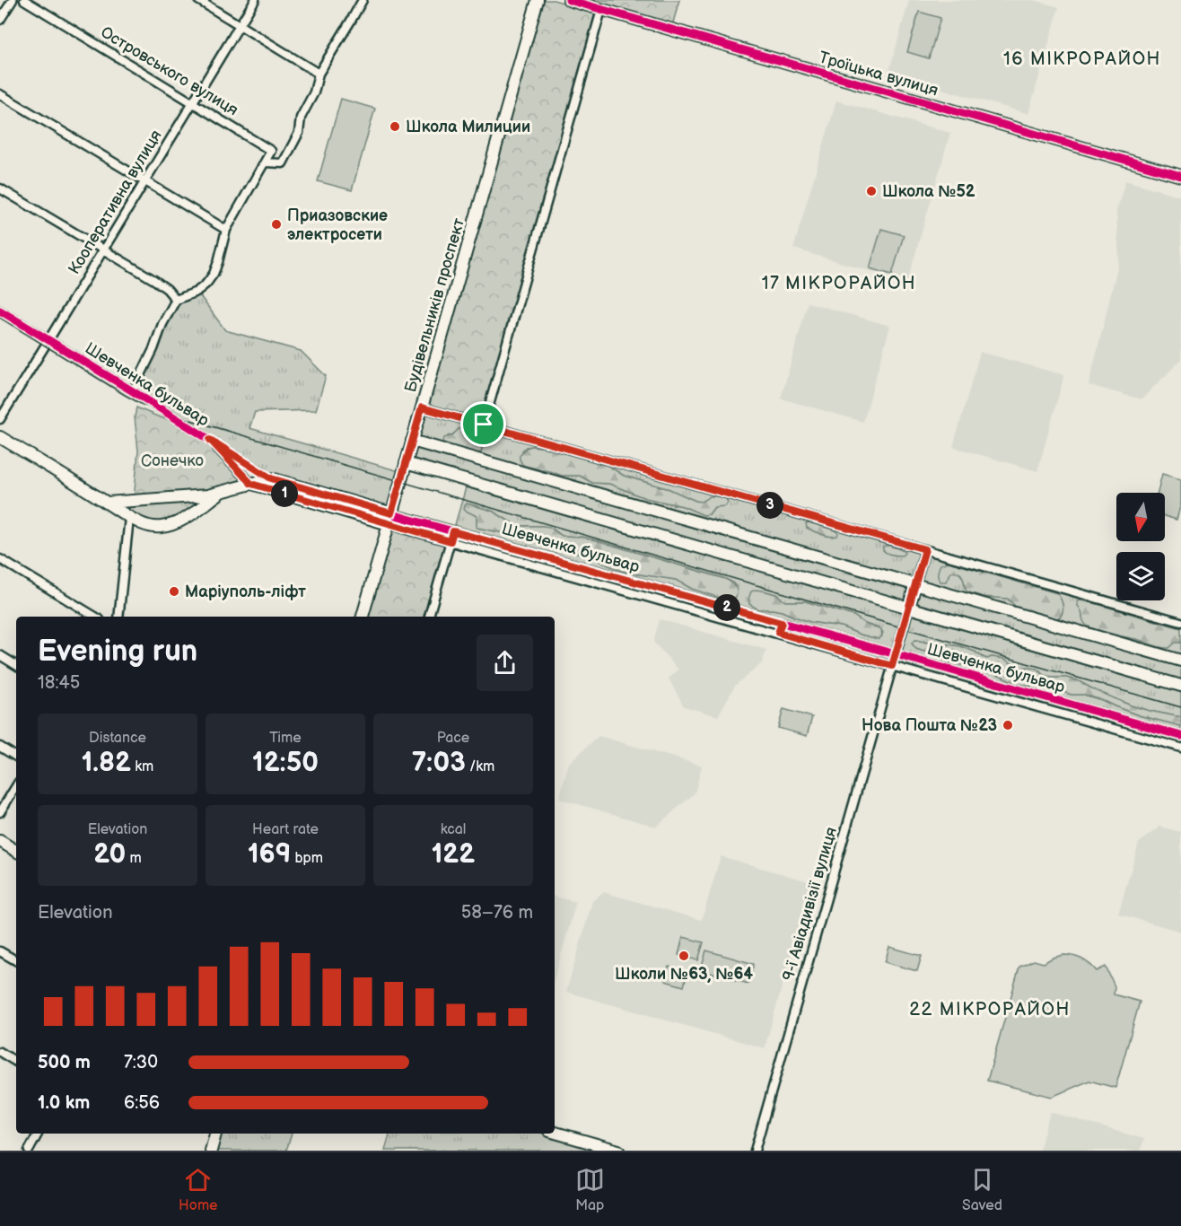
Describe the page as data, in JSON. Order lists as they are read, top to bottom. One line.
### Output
{"streets":{"main road":["Троїцька вулиця","Будівельників проспект","Шевченка бульвар"],"street":["Островського вулиця","Кооперативна вулиця","9-ї Авіадивізії вулиця"]},"crossings":[["Островського вулиця","Кооперативна вулиця"],["Кооперативна вулиця","Шевченка бульвар"],["Будівельників проспект","Шевченка бульвар"],["Шевченка бульвар","9-ї Авіадивізії вулиця"]],"districts":["16 МІКРОРАЙОН","17 МІКРОРАЙОН","22 МІКРОРАЙОН"],"parks":["Сонечко"],"places":["Школа Милиции","Школа №52","Приазовские электросети","Маріуполь-ліфт","Нова Пошта №23","Школи №63, №64"],"north":"bottom","page":{"pins":["1","3","2"],"heading":["Evening run","18:45"],"stats":[["Distance","1.82 km"],["Time","12:50"],["Pace","7:03 /km"],["Elevation","20 m"],["Heart rate","169 bpm"],["kcal","122"]],"chart":["Elevation","58–76 m"],"list":[{"name":"500 m","note":"7:30"},{"name":"1.0 km","note":"6:56"}],"tabs":["Home","Map","Saved"]}}
